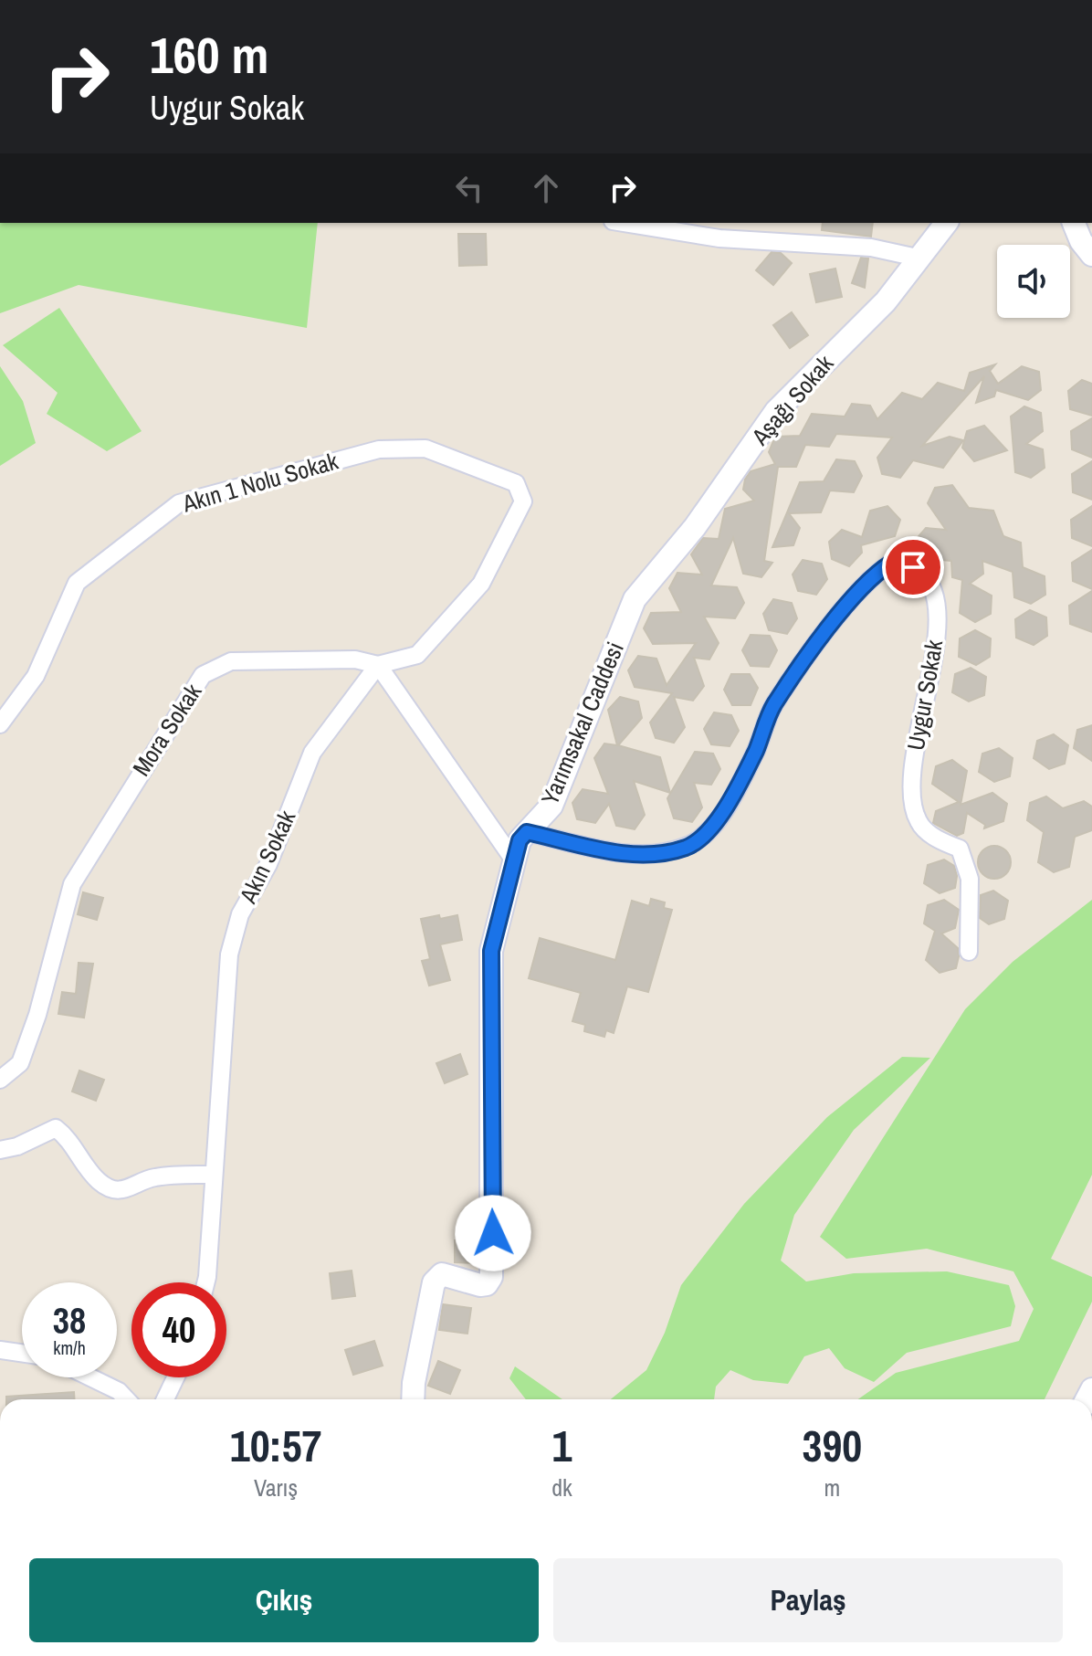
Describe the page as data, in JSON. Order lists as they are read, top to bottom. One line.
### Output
{"streets":{"street":["Aşağı Sokak","Akın 1 Nolu Sokak","Uygur Sokak","Yarımsakal Caddesi","Mora Sokak","Akın Sokak"]},"crossings":[["Aşağı Sokak","Yarımsakal Caddesi"],["Akın 1 Nolu Sokak","Mora Sokak"],["Akın 1 Nolu Sokak","Akın Sokak"],["Uygur Sokak","Yarımsakal Caddesi"],["Mora Sokak","Akın Sokak"]],"page":{"turn":["160 m","Uygur Sokak"],"speed":"38 km/h","limit":"40","eta":["10:57","Varış","1","dk","390","m"],"buttons":["Çıkış","Paylaş"]}}
